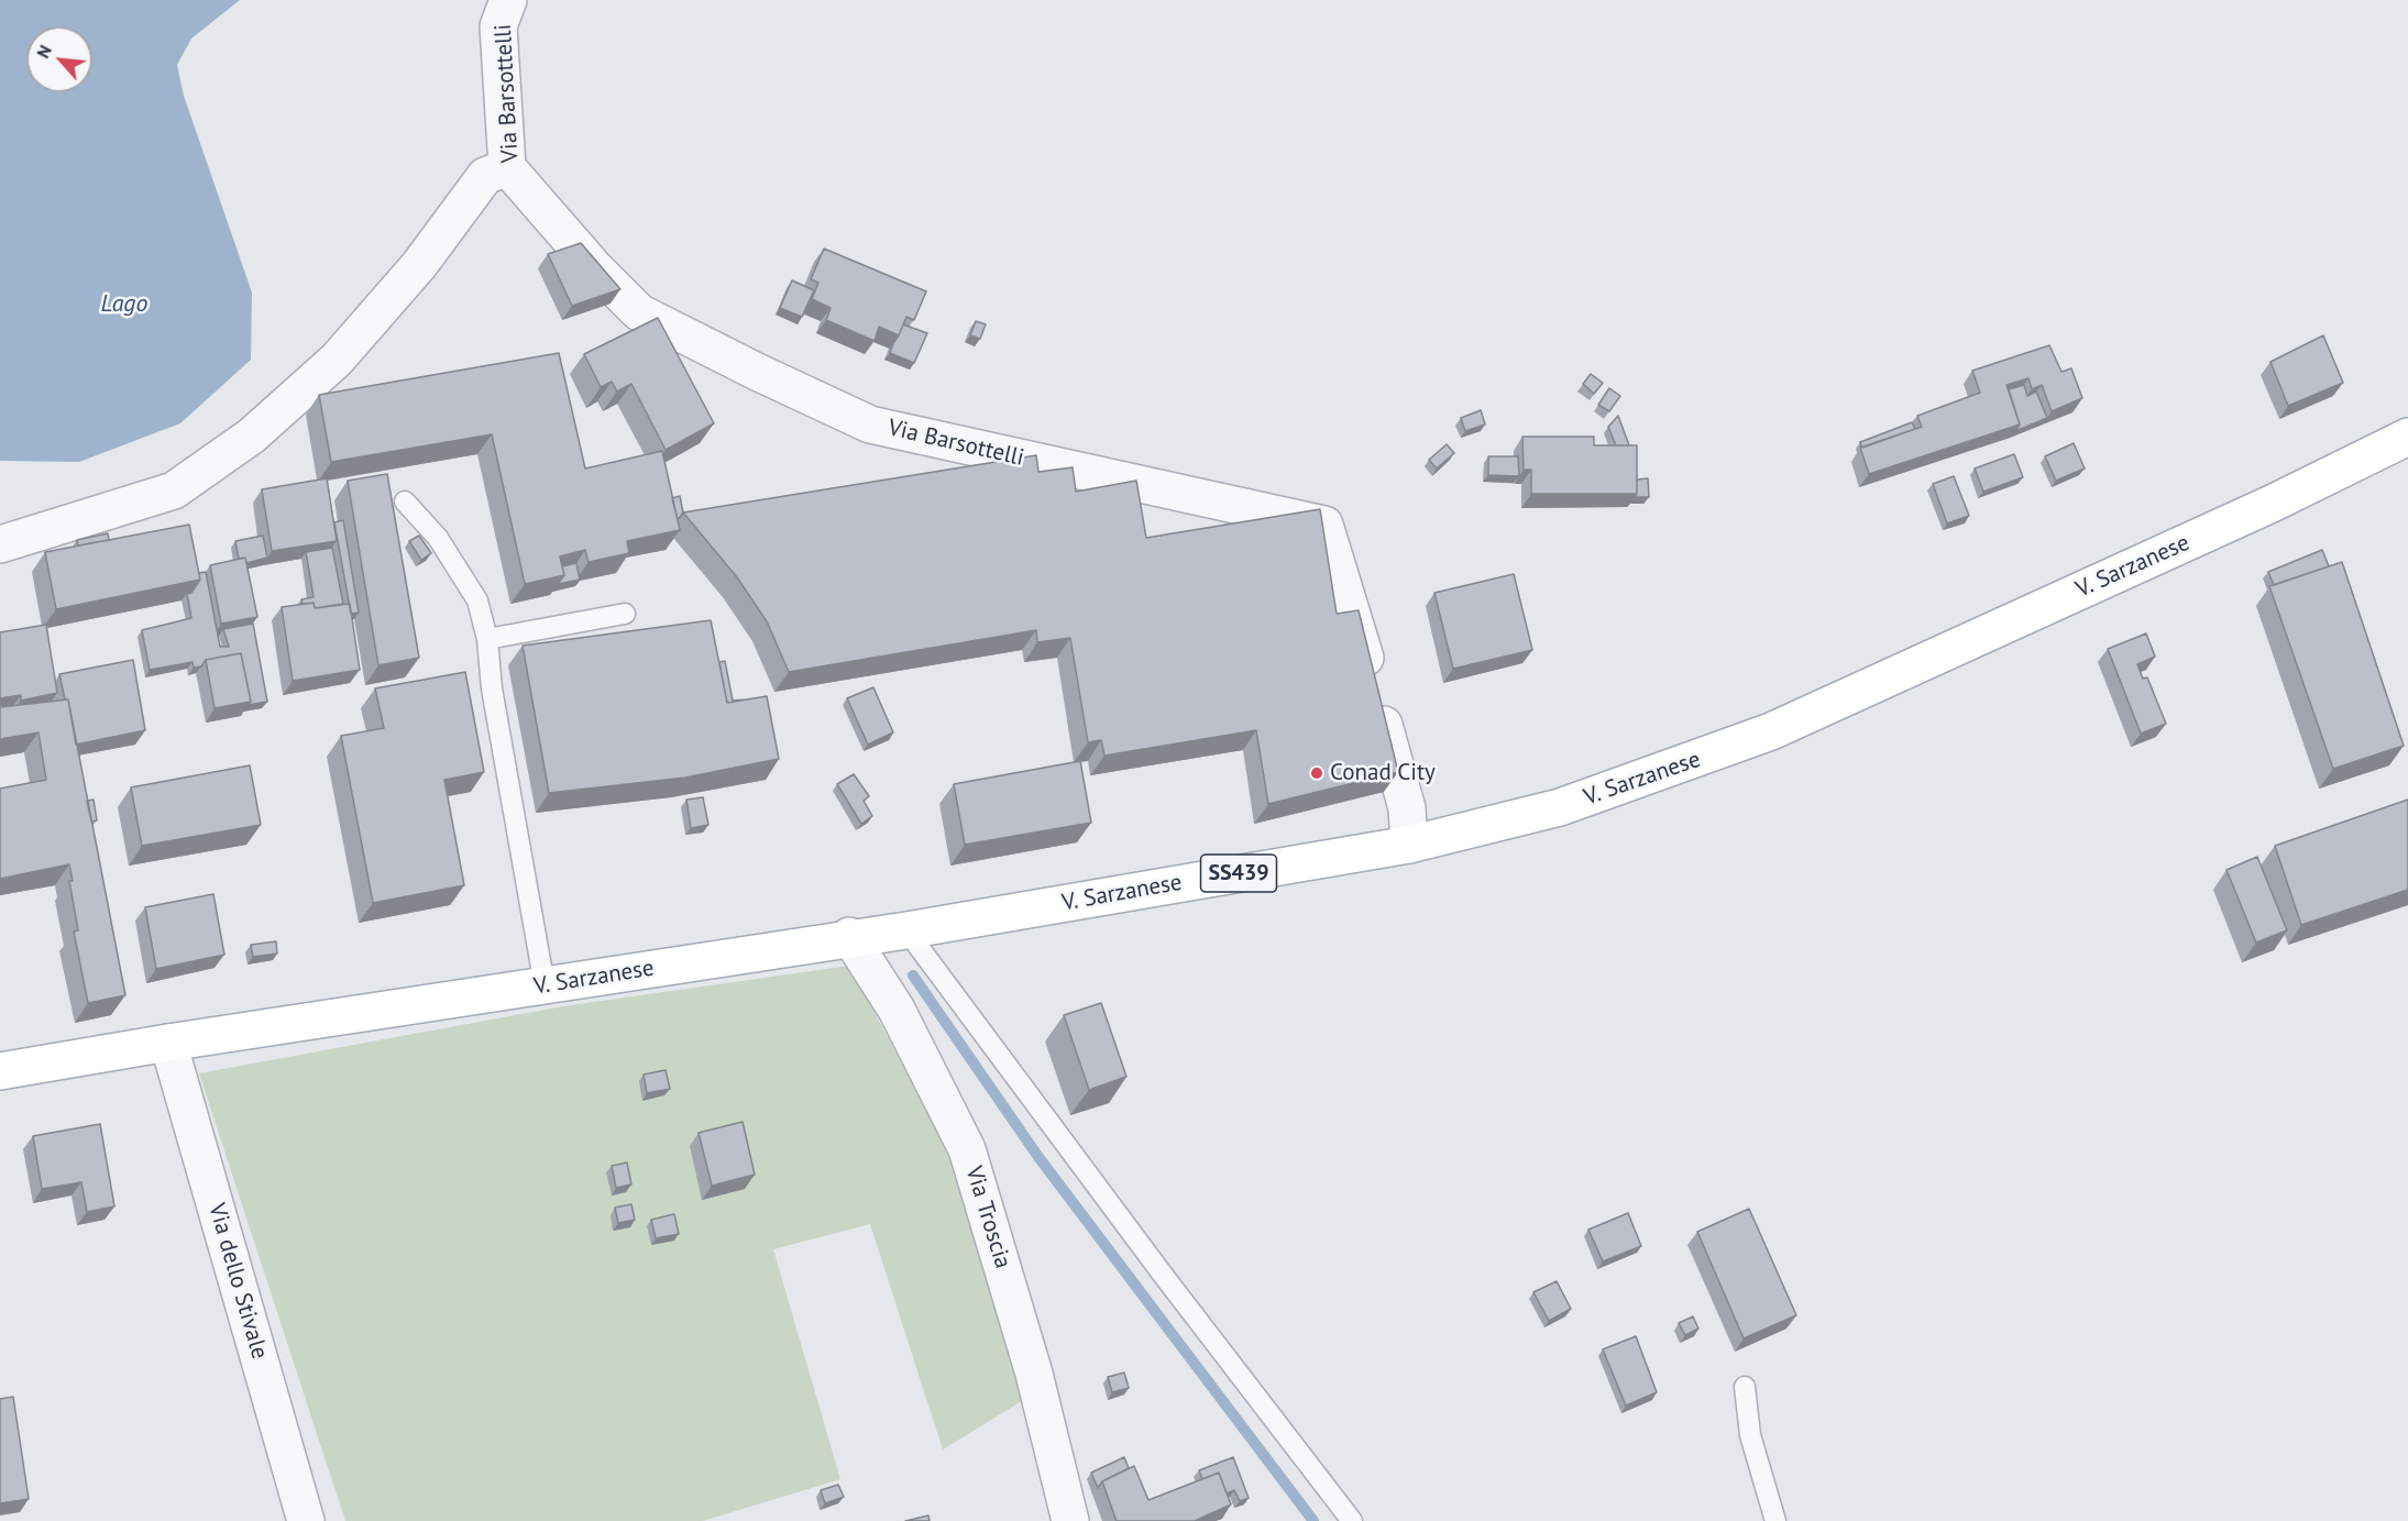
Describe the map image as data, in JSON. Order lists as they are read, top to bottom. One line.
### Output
{"streets":{"main road":["V. Sarzanese","SS439"],"street":["Via Barsottelli","Via Troscia","Via dello Stivale"]},"crossings":[["Via Barsottelli","V. Sarzanese"],["V. Sarzanese","Via Troscia"],["V. Sarzanese","Via dello Stivale"]],"water":["Lago"],"places":["Conad City"],"north":"top left"}
